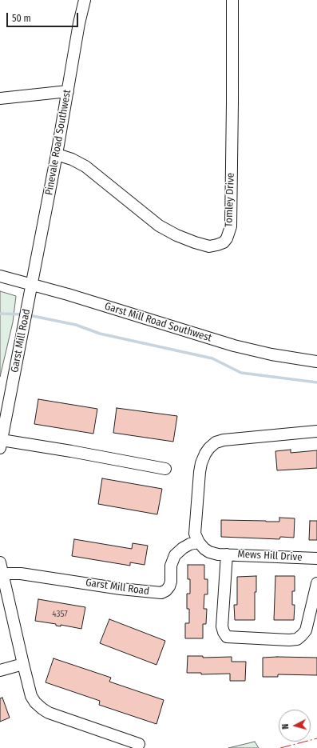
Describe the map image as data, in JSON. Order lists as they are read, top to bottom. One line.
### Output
{"streets":{"street":["Pinevale Road Southwest","Tomley Drive","Garst Mill Road Southwest","Garst Mill Road","Mews Hill Drive"]},"crossings":[["Pinevale Road Southwest","Tomley Drive"],["Pinevale Road Southwest","Garst Mill Road Southwest"],["Pinevale Road Southwest","Garst Mill Road"],["Garst Mill Road Southwest","Garst Mill Road"]],"house_numbers":["4357"],"scale_bar":"50 m","north":"left"}
